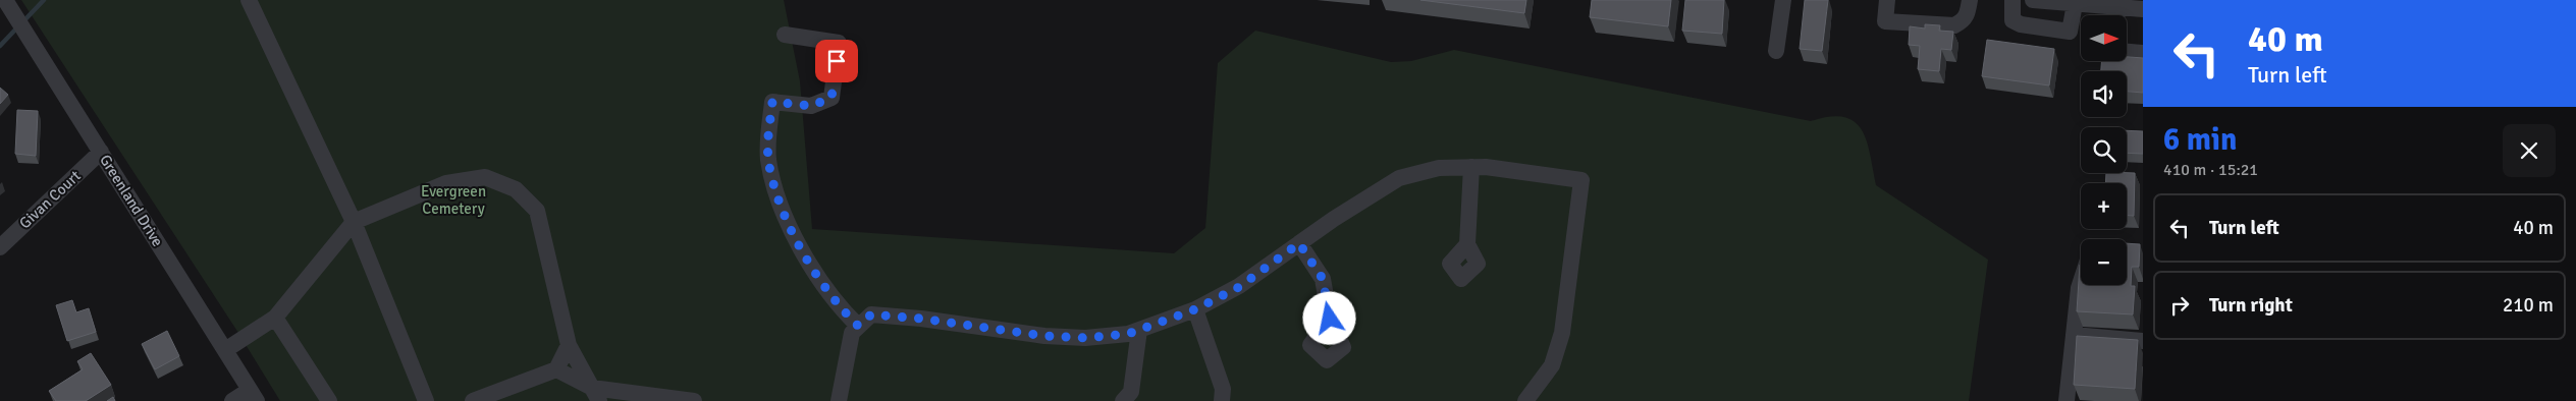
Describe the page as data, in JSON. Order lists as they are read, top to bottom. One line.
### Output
{"streets":{"street":["Givan Court","Greenland Drive"]},"crossings":[["Givan Court","Greenland Drive"]],"parks":["Evergreen Cemetery"],"north":"right","page":{"turn":["40 m","Turn left"],"map_buttons":["+","−"],"heading":["6 min","410 m · 15:21"],"list":[{"name":"Turn left","value":"40 m"},{"name":"Turn right","value":"210 m"}]}}
